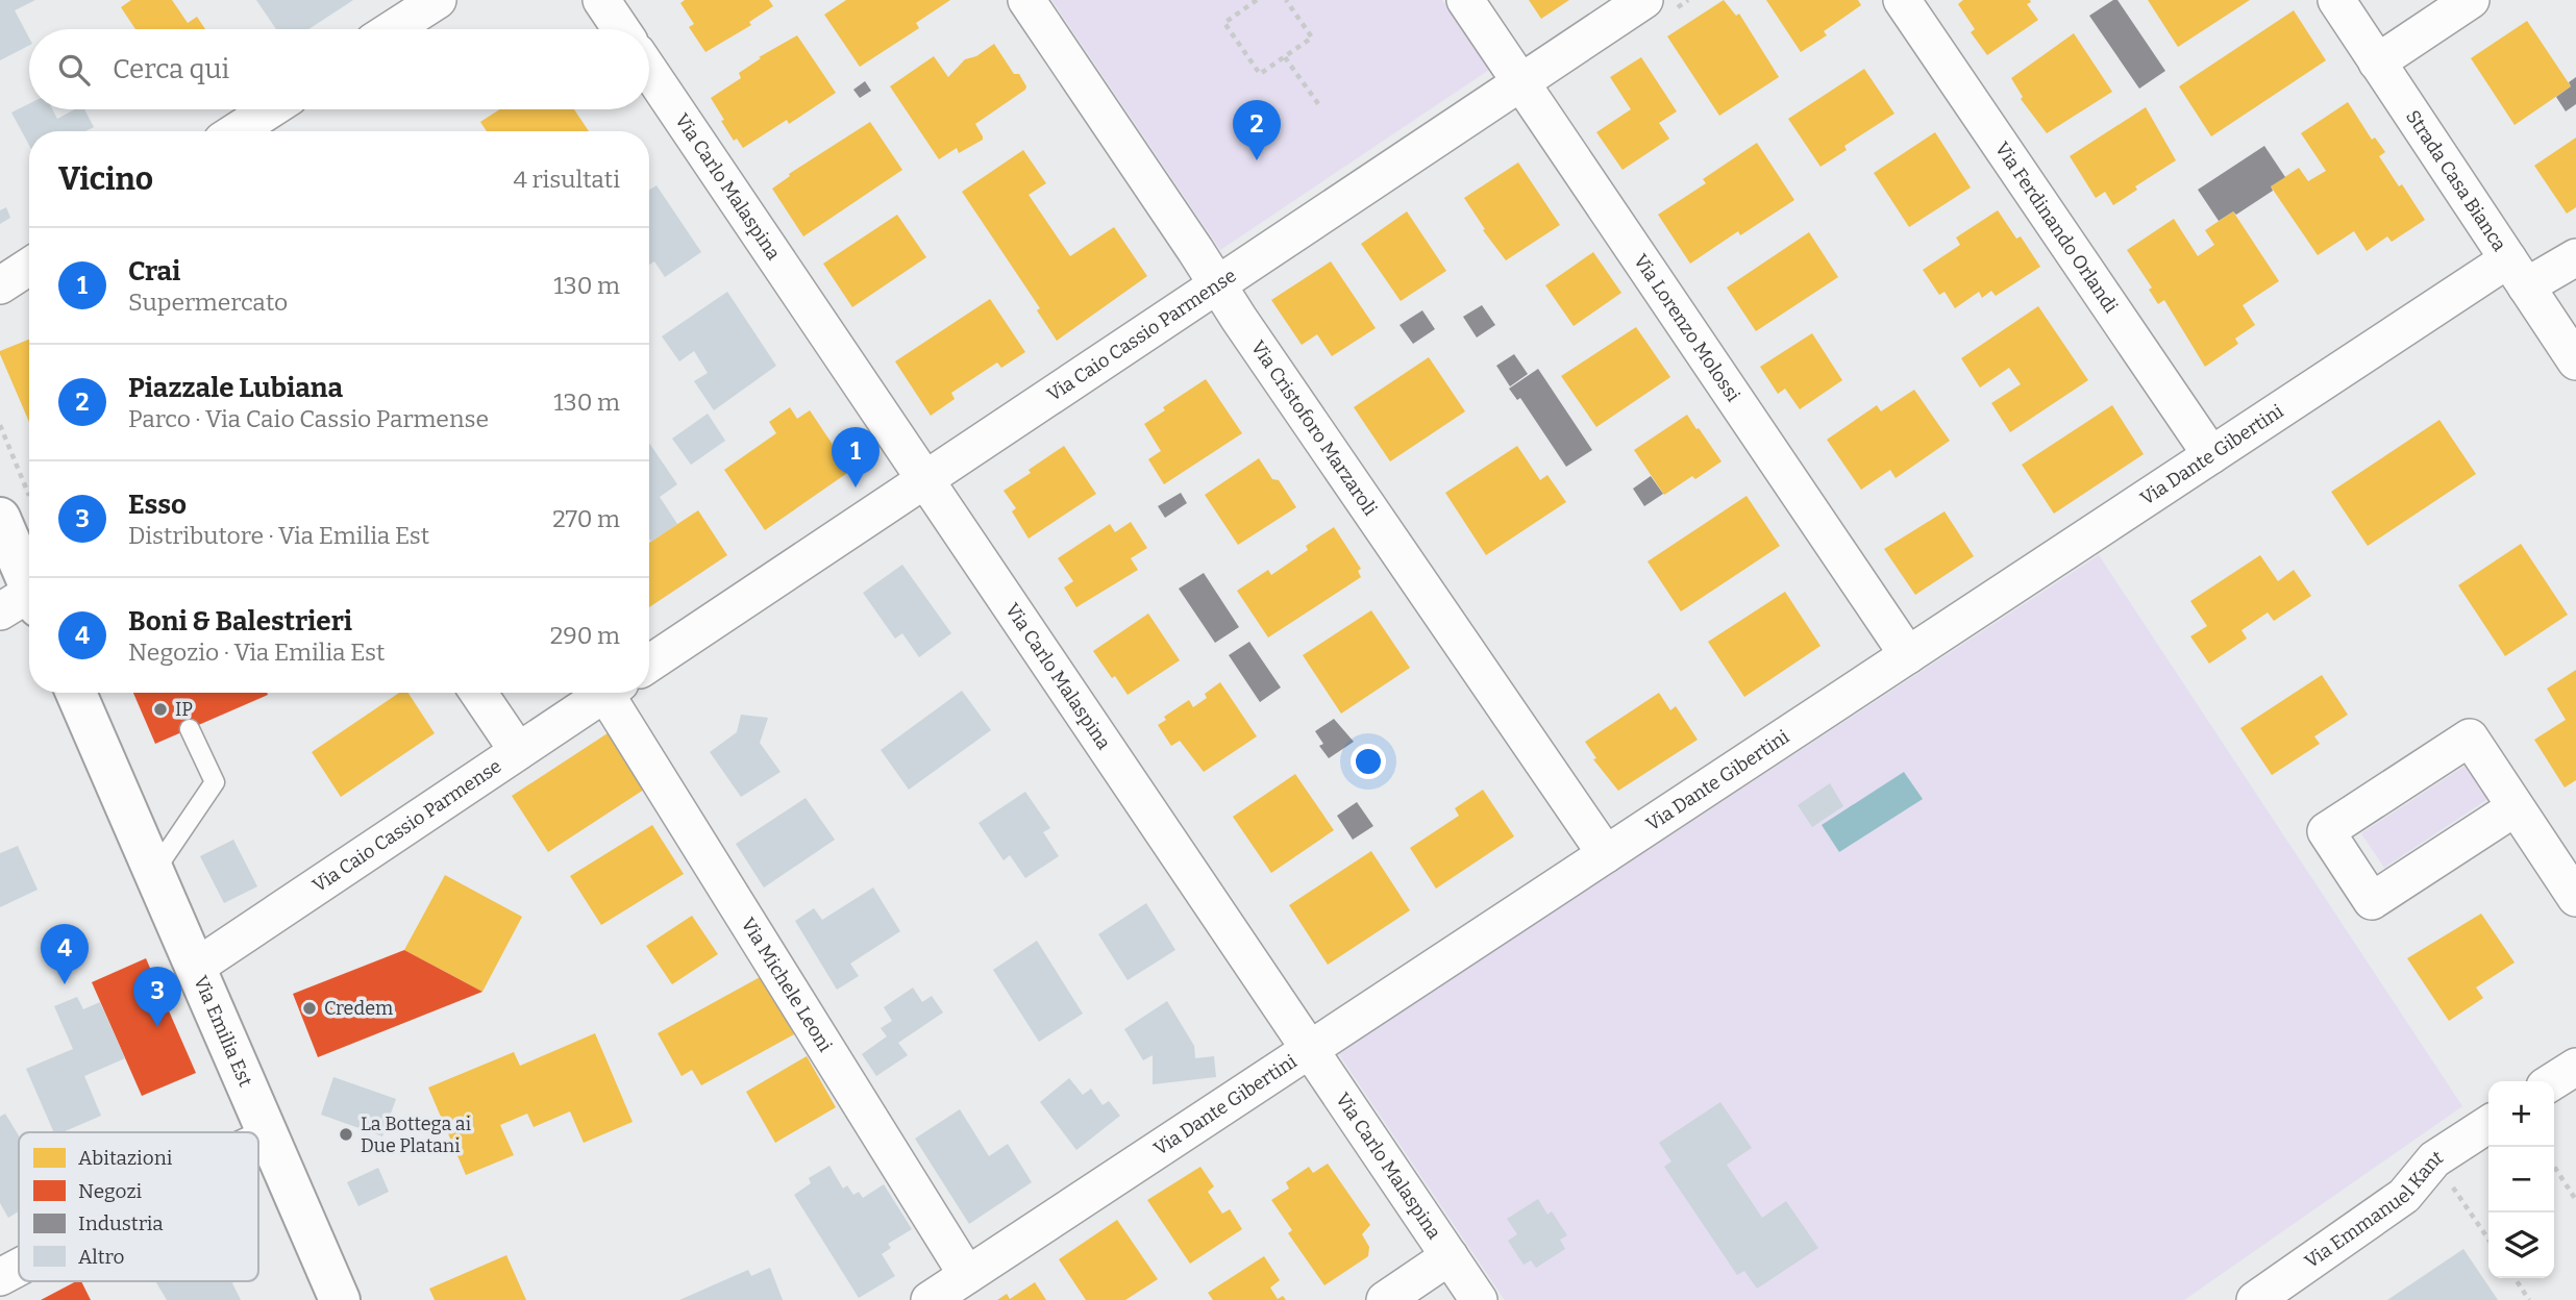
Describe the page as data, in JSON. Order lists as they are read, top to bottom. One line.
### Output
{"streets":{"main road":["Via Emilia Est"],"street":["Strada Casa Bianca","Via Carlo Malaspina","Via Ferdinando Orlandi","Via Lorenzo Molossi","Via Caio Cassio Parmense","Via Cristoforo Marzaroli","Via Dante Gibertini","Via Michele Leoni","Via Emmanuel Kant"]},"crossings":[["Strada Casa Bianca","Via Dante Gibertini"],["Via Carlo Malaspina","Via Caio Cassio Parmense"],["Via Carlo Malaspina","Via Dante Gibertini"],["Via Ferdinando Orlandi","Via Dante Gibertini"],["Via Lorenzo Molossi","Via Caio Cassio Parmense"],["Via Lorenzo Molossi","Via Dante Gibertini"],["Via Caio Cassio Parmense","Via Cristoforo Marzaroli"],["Via Caio Cassio Parmense","Via Emilia Est"],["Via Cristoforo Marzaroli","Via Dante Gibertini"],["Via Dante Gibertini","Via Michele Leoni"]],"places":["IP","Credem","La Bottega ai Due Platani"],"legend":["Abitazioni","Negozi","Industria","Altro"],"page":{"search":"Cerca qui","pins":["2","1","4","3"],"heading":["Vicino","4 risultati"],"list":[{"mark":"1","name":"Crai","note":"Supermercato","value":"130 m"},{"mark":"2","name":"Piazzale Lubiana","note":"Parco · Via Caio Cassio Parmense","value":"130 m"},{"mark":"3","name":"Esso","note":"Distributore · Via Emilia Est","value":"270 m"},{"mark":"4","name":"Boni & Balestrieri","note":"Negozio · Via Emilia Est","value":"290 m"}],"map_buttons":["+","−"]}}
